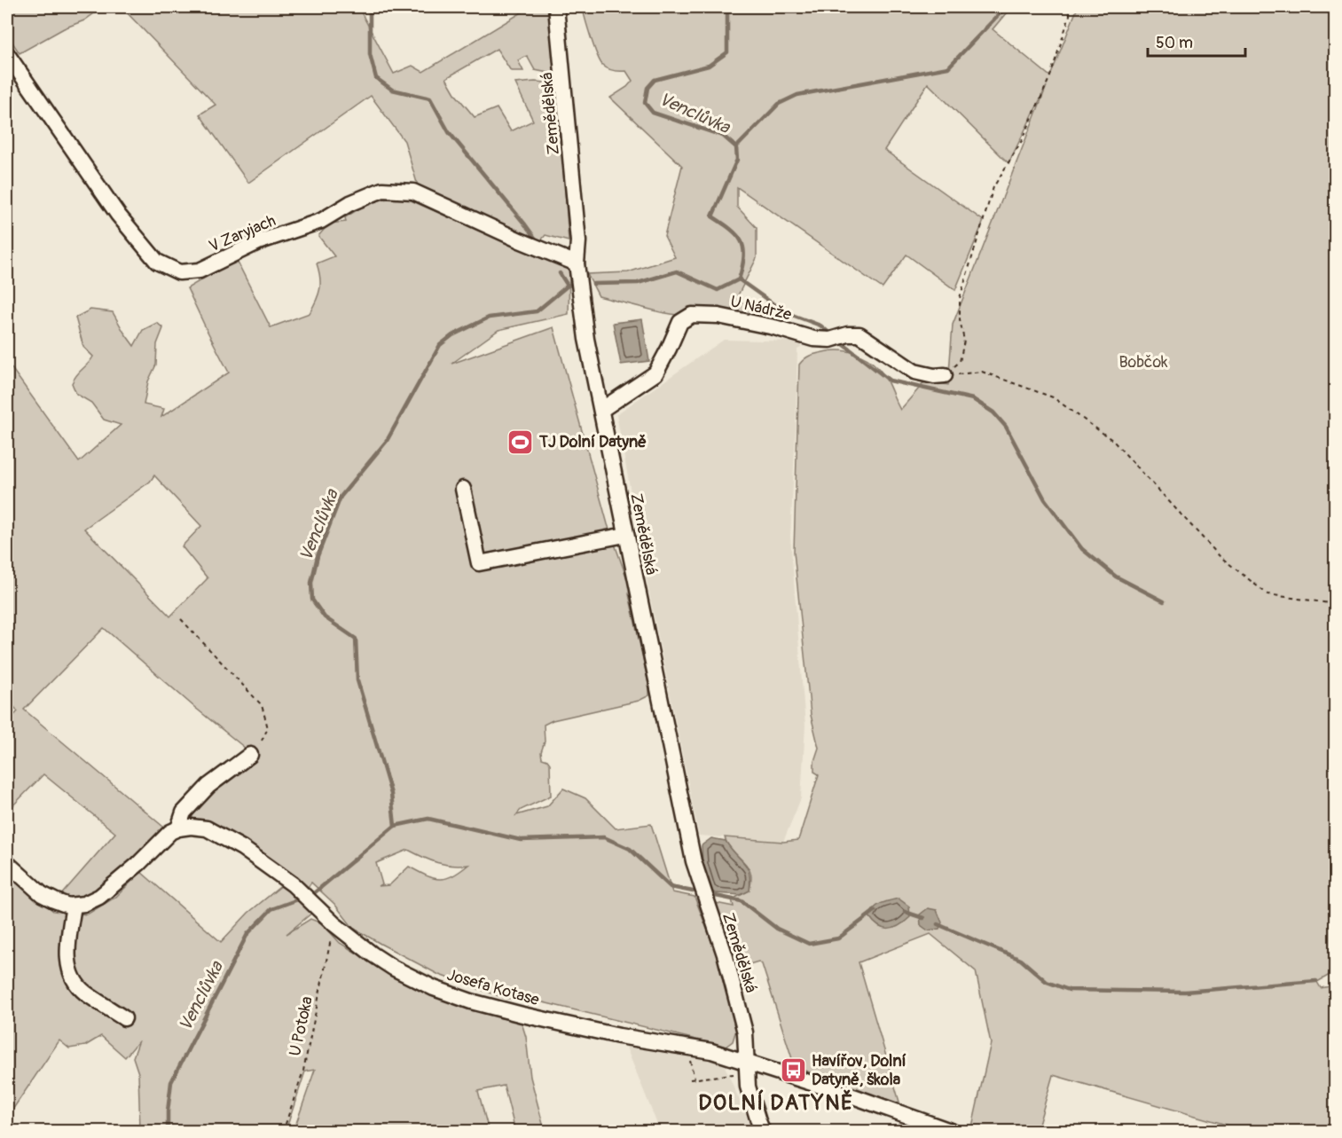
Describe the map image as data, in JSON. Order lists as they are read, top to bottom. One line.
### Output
{"streets":{"street":["Zemědělská","V Zaryjach","U Nádrže","Josefa Kotase"],"path":["U Potoka"]},"crossings":[["Zemědělská","V Zaryjach"],["Zemědělská","U Nádrže"],["Zemědělská","Josefa Kotase"],["Josefa Kotase","U Potoka"]],"districts":["DOLNÍ DATYNĚ"],"water":["Venclůvka"],"parks":["Bobčok"],"places":{"sports":["TJ Dolní Datyně"],"bus stop":["Havířov, Dolní Datyně, škola"]},"scale_bar":"50 m"}
